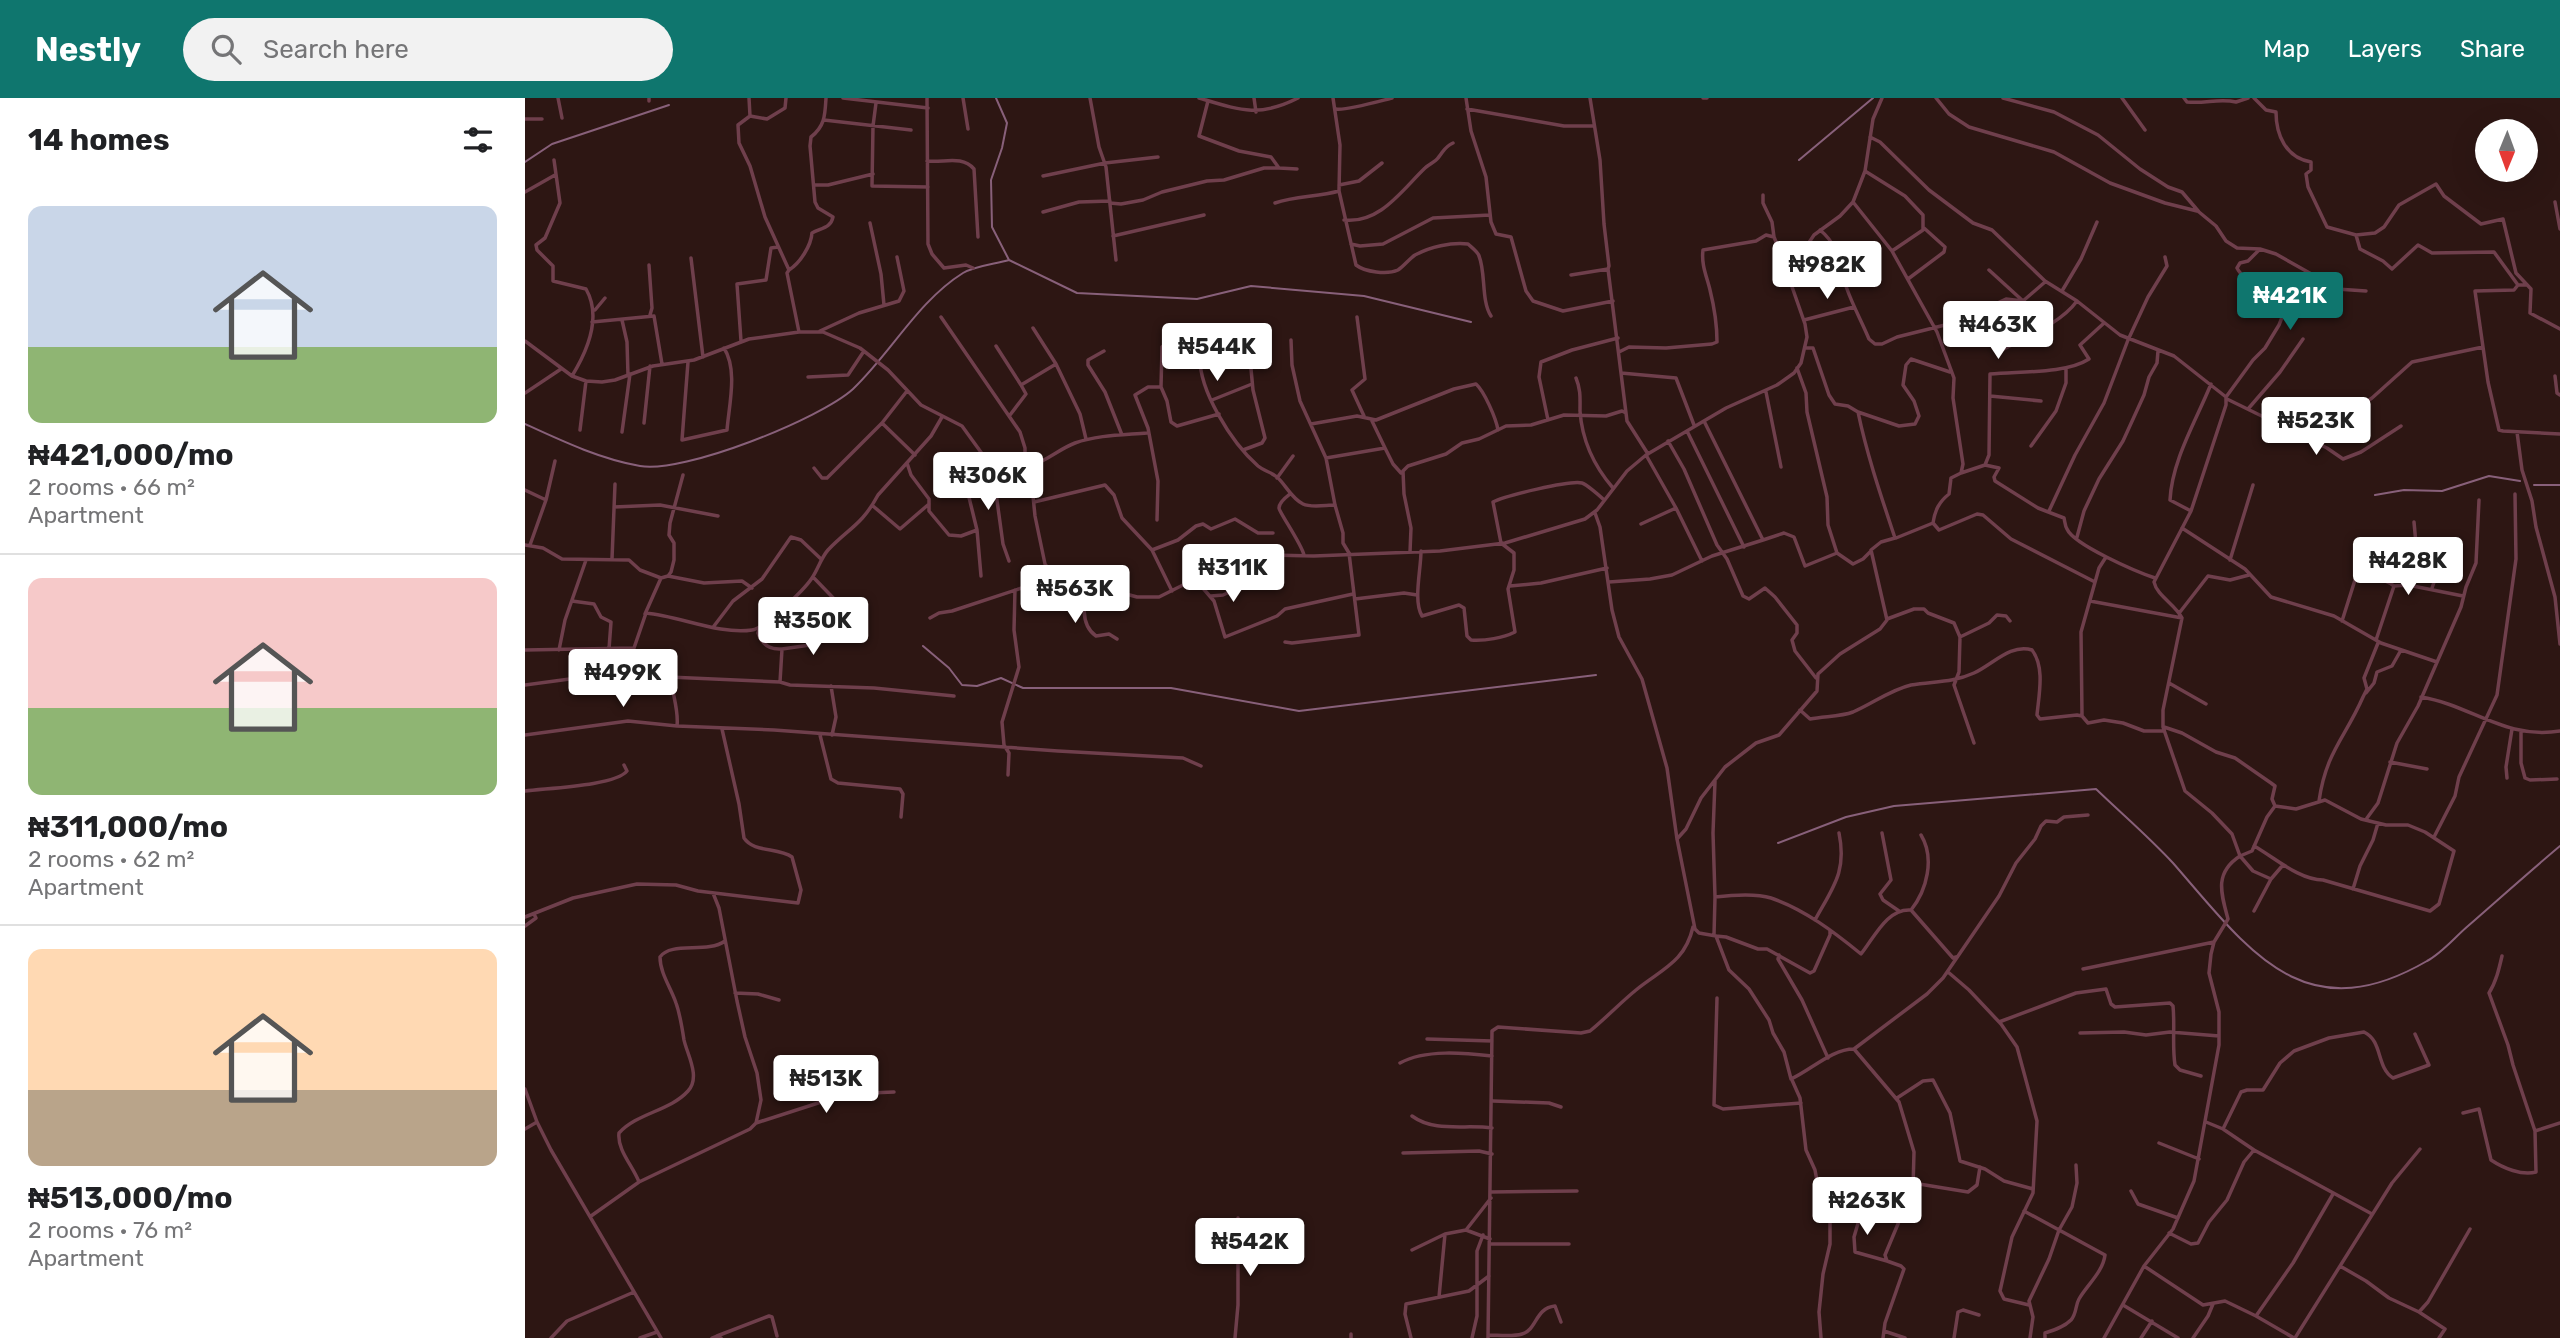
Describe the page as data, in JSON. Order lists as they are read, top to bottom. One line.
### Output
{"north":"bottom","page":{"header":"Nestly","search":"Search here","nav":["Map","Layers","Share"],"heading":"14 homes","list":[{"name":"₦421,000/mo","note":"2 rooms · 66 m² · Apartment"},{"name":"₦311,000/mo","note":"2 rooms · 62 m² · Apartment"},{"name":"₦513,000/mo","note":"2 rooms · 76 m² · Apartment"}],"price":["₦982K","₦421K","₦463K","₦544K","₦523K","₦306K","₦428K","₦311K","₦563K","₦350K","₦499K","₦513K","₦263K","₦542K"]}}
